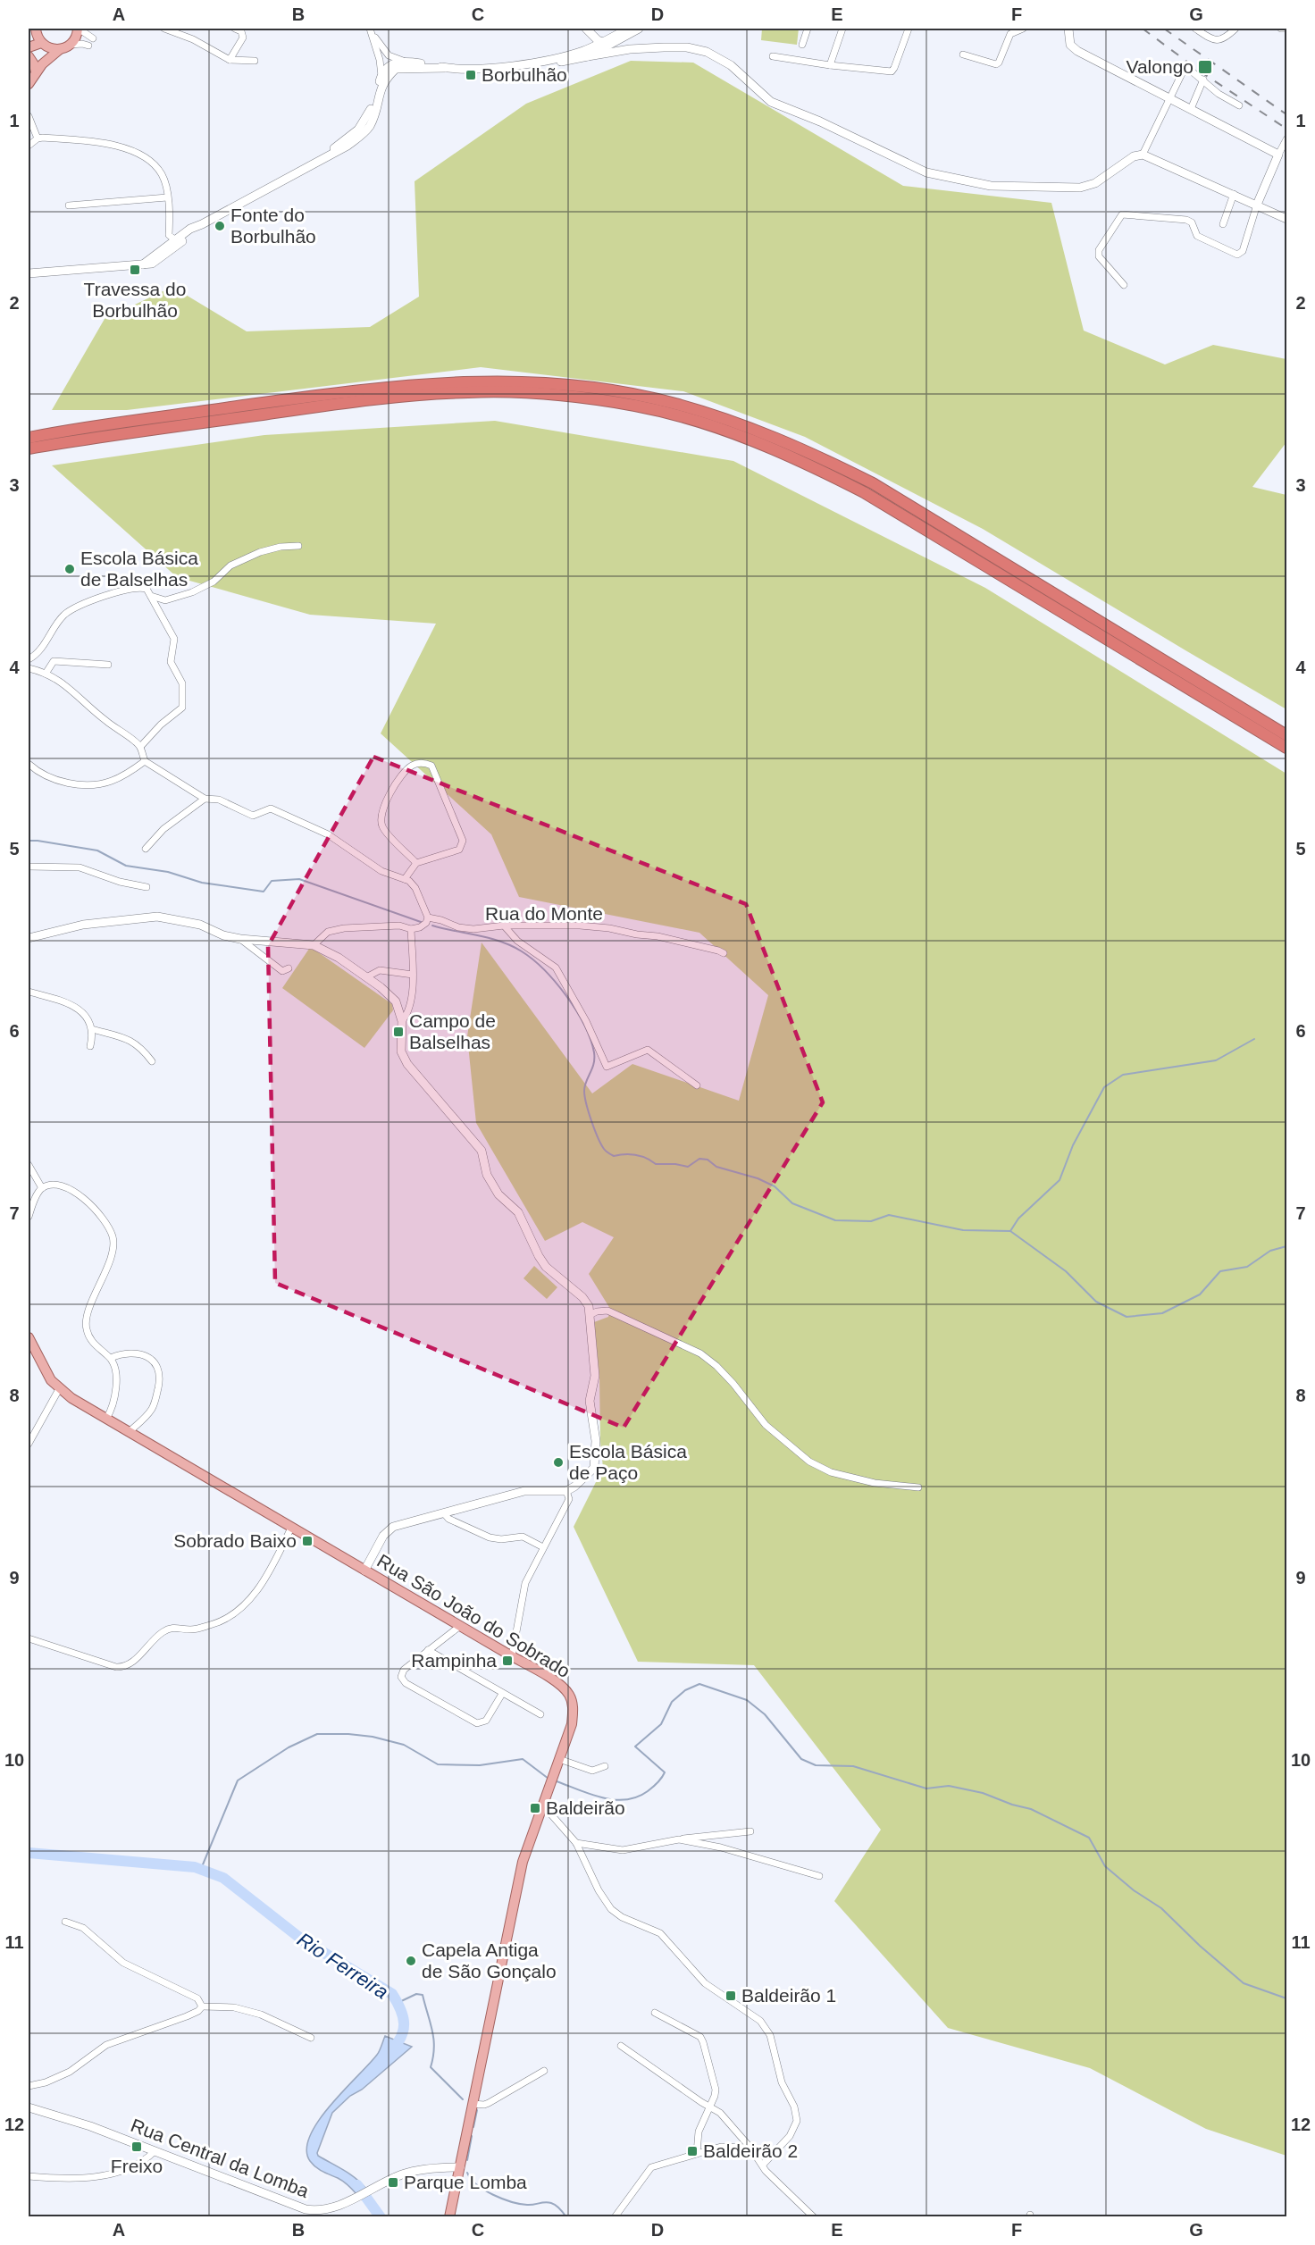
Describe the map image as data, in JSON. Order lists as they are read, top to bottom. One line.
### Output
{"streets":{"main road":["Rua São João do Sobrado"],"street":["Rua do Monte","Rua Central da Lomba"]},"crossings":[["Rua São João do Sobrado","Rua Central da Lomba"]],"water":["Rio Ferreira"],"places":{"transit":["Valongo","Borbulhão","Travessa do Borbulhão","Campo de Balselhas","Sobrado Baixo","Rampinha","Baldeirão","Baldeirão 1","Freixo","Baldeirão 2","Parque Lomba"],"other":["Fonte do Borbulhão","Escola Básica de Balselhas","Escola Básica de Paço","Capela Antiga de São Gonçalo"]},"grid":{"columns":["A","B","C","D","E","F","G"],"rows":["1","2","3","4","5","6","7","8","9","10","11","12"]}}
